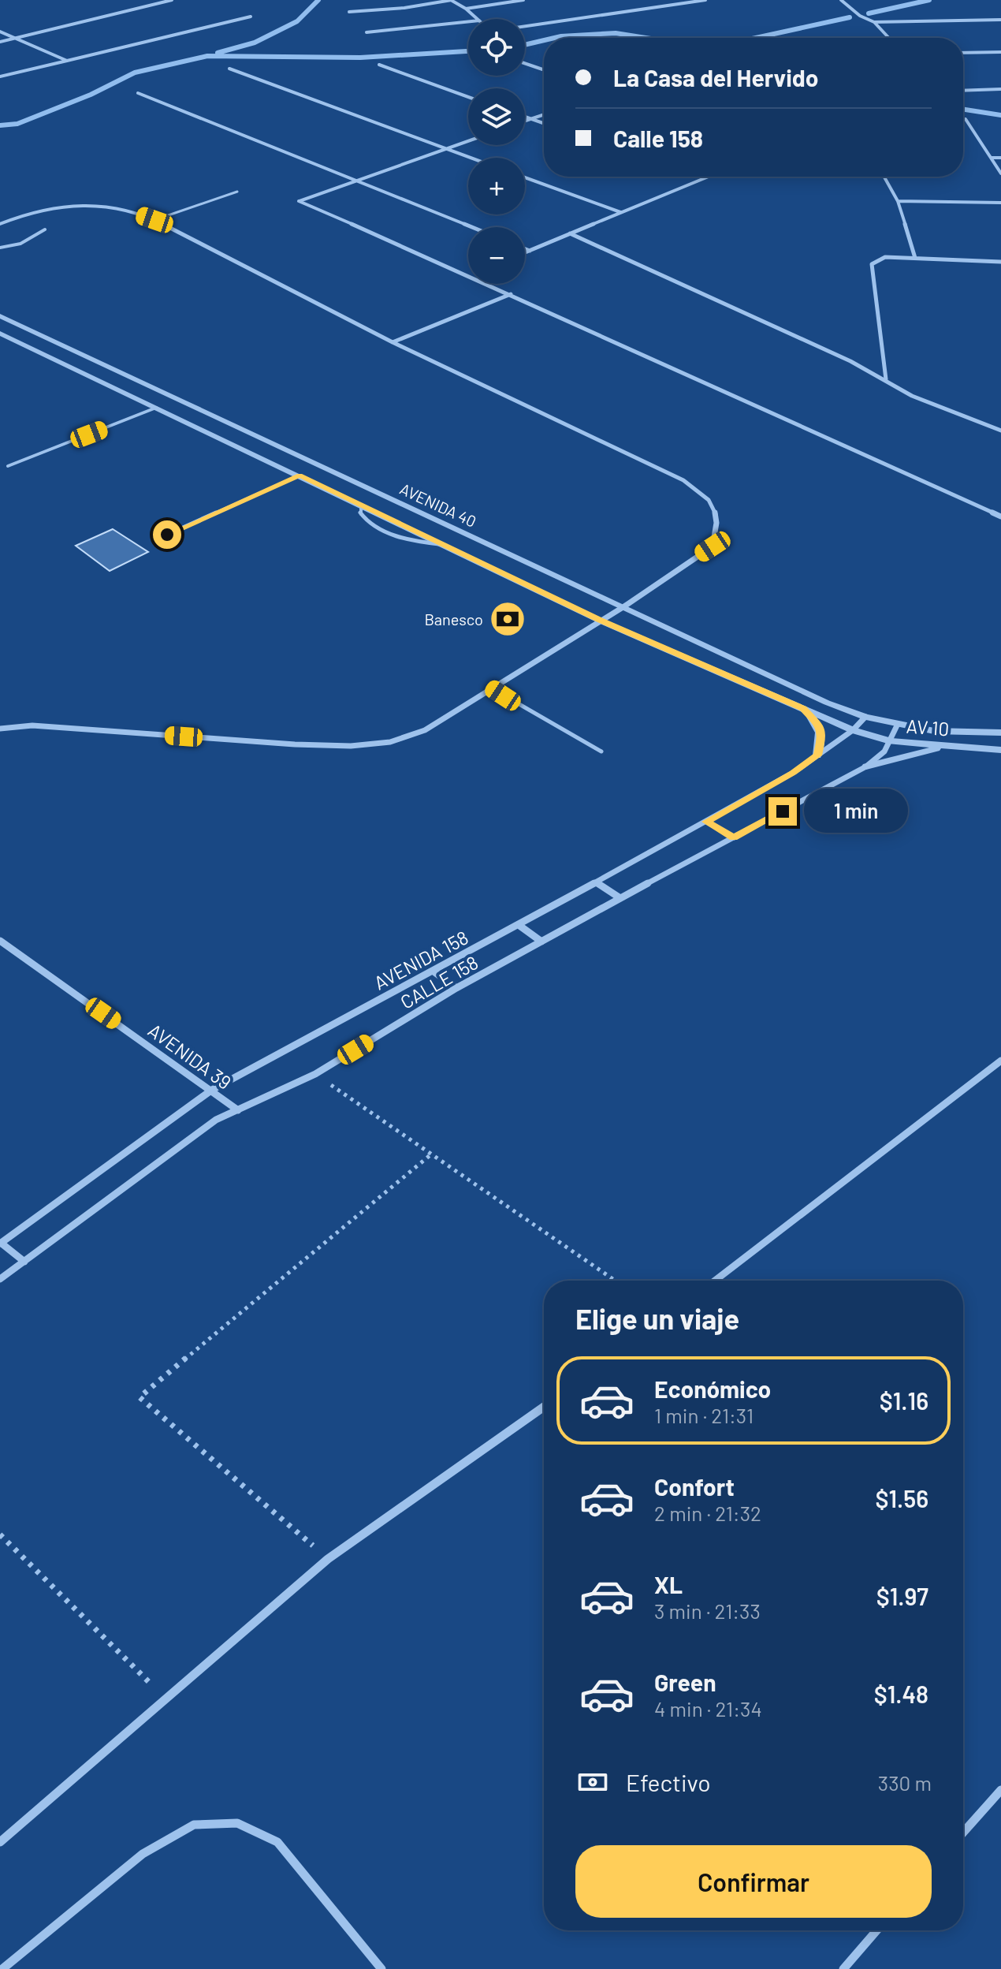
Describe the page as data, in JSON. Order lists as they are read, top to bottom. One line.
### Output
{"streets":{"street":["AVENIDA 40","AV 10","AVENIDA 158","CALLE 158","AVENIDA 39"]},"crossings":[["AVENIDA 40","AV 10"],["AVENIDA 40","AVENIDA 158"],["AVENIDA 40","CALLE 158"],["AV 10","AVENIDA 158"],["AV 10","CALLE 158"],["AVENIDA 158","AVENIDA 39"],["CALLE 158","AVENIDA 39"]],"places":{"bank":["Banesco"]},"page":{"map_buttons":["+","−"],"banner":["La Casa del Hervido","Calle 158"],"bubble":"1 min","heading":"Elige un viaje","list":[{"name":"Económico","note":"1 min · 21:31","value":"$1.16"},{"name":"Confort","note":"2 min · 21:32","value":"$1.56"},{"name":"XL","note":"3 min · 21:33","value":"$1.97"},{"name":"Green","note":"4 min · 21:34","value":"$1.48"}],"pay":["Efectivo","330 m"],"buttons":"Confirmar"}}
